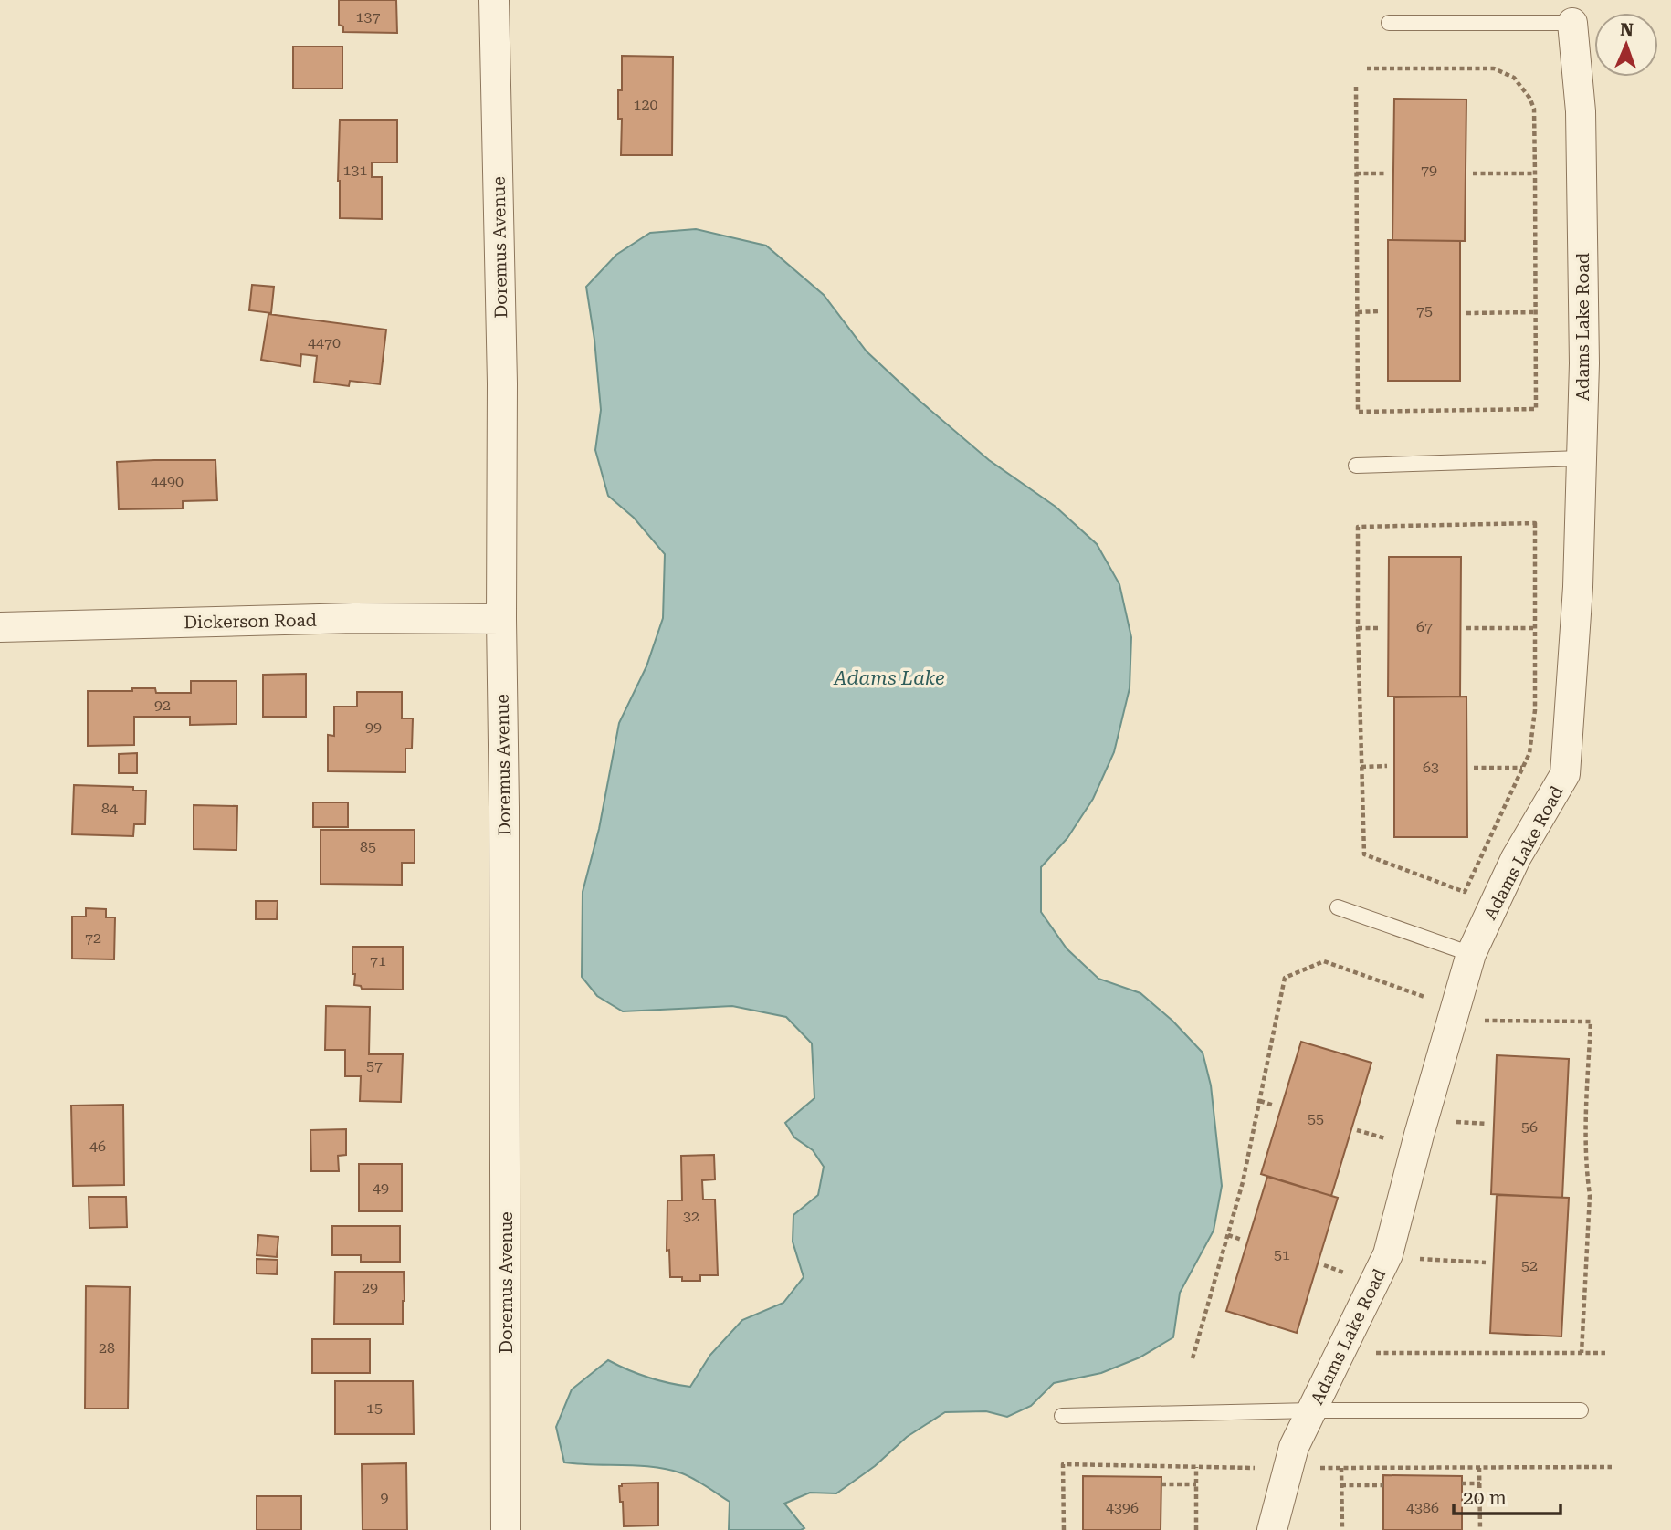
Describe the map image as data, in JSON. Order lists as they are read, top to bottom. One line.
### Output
{"streets":{"street":["Doremus Avenue","Adams Lake Road","Dickerson Road"]},"crossings":[["Doremus Avenue","Dickerson Road"]],"water":["Adams Lake"],"house_numbers":["137","120","131","79","75","4470","4490","67","92","99","63","84","85","72","71","57","55","56","46","49","32","51","52","29","28","15","9","4396","4386"],"scale_bar":"20 m","north":"top"}
